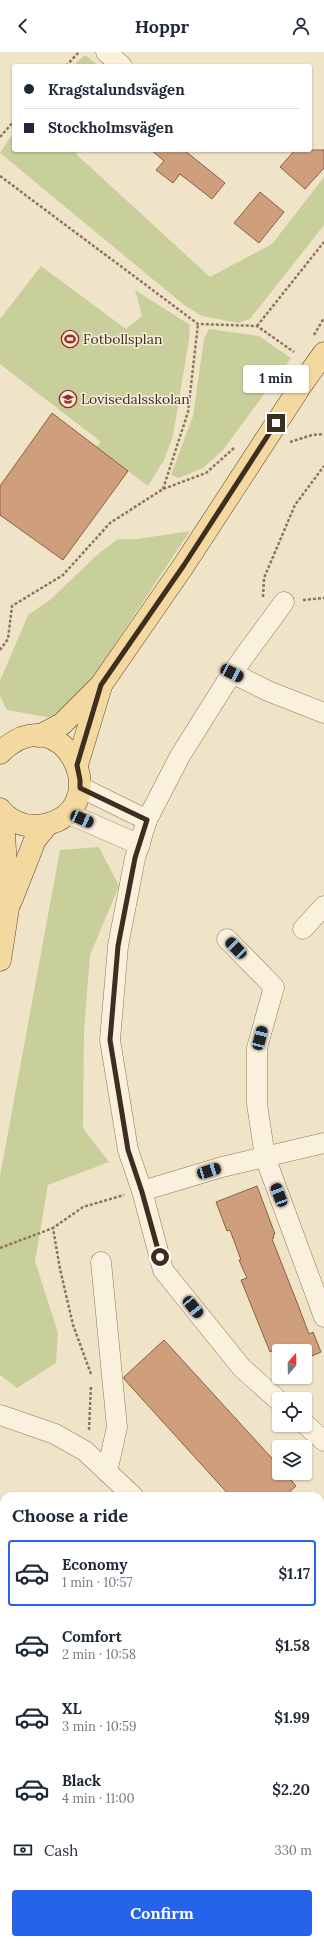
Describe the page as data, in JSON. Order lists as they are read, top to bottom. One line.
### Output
{"places":{"sports":["Fotbollsplan"],"school or university":["Lovisedalsskolan"]},"north":"top","page":{"header":"Hoppr","banner":["Kragstalundsvägen","Stockholmsvägen"],"bubble":"1 min","heading":"Choose a ride","list":[{"name":"Economy","note":"1 min · 10:57","value":"$1.17"},{"name":"Comfort","note":"2 min · 10:58","value":"$1.58"},{"name":"XL","note":"3 min · 10:59","value":"$1.99"},{"name":"Black","note":"4 min · 11:00","value":"$2.20"}],"pay":["Cash","330 m"],"buttons":"Confirm"}}
